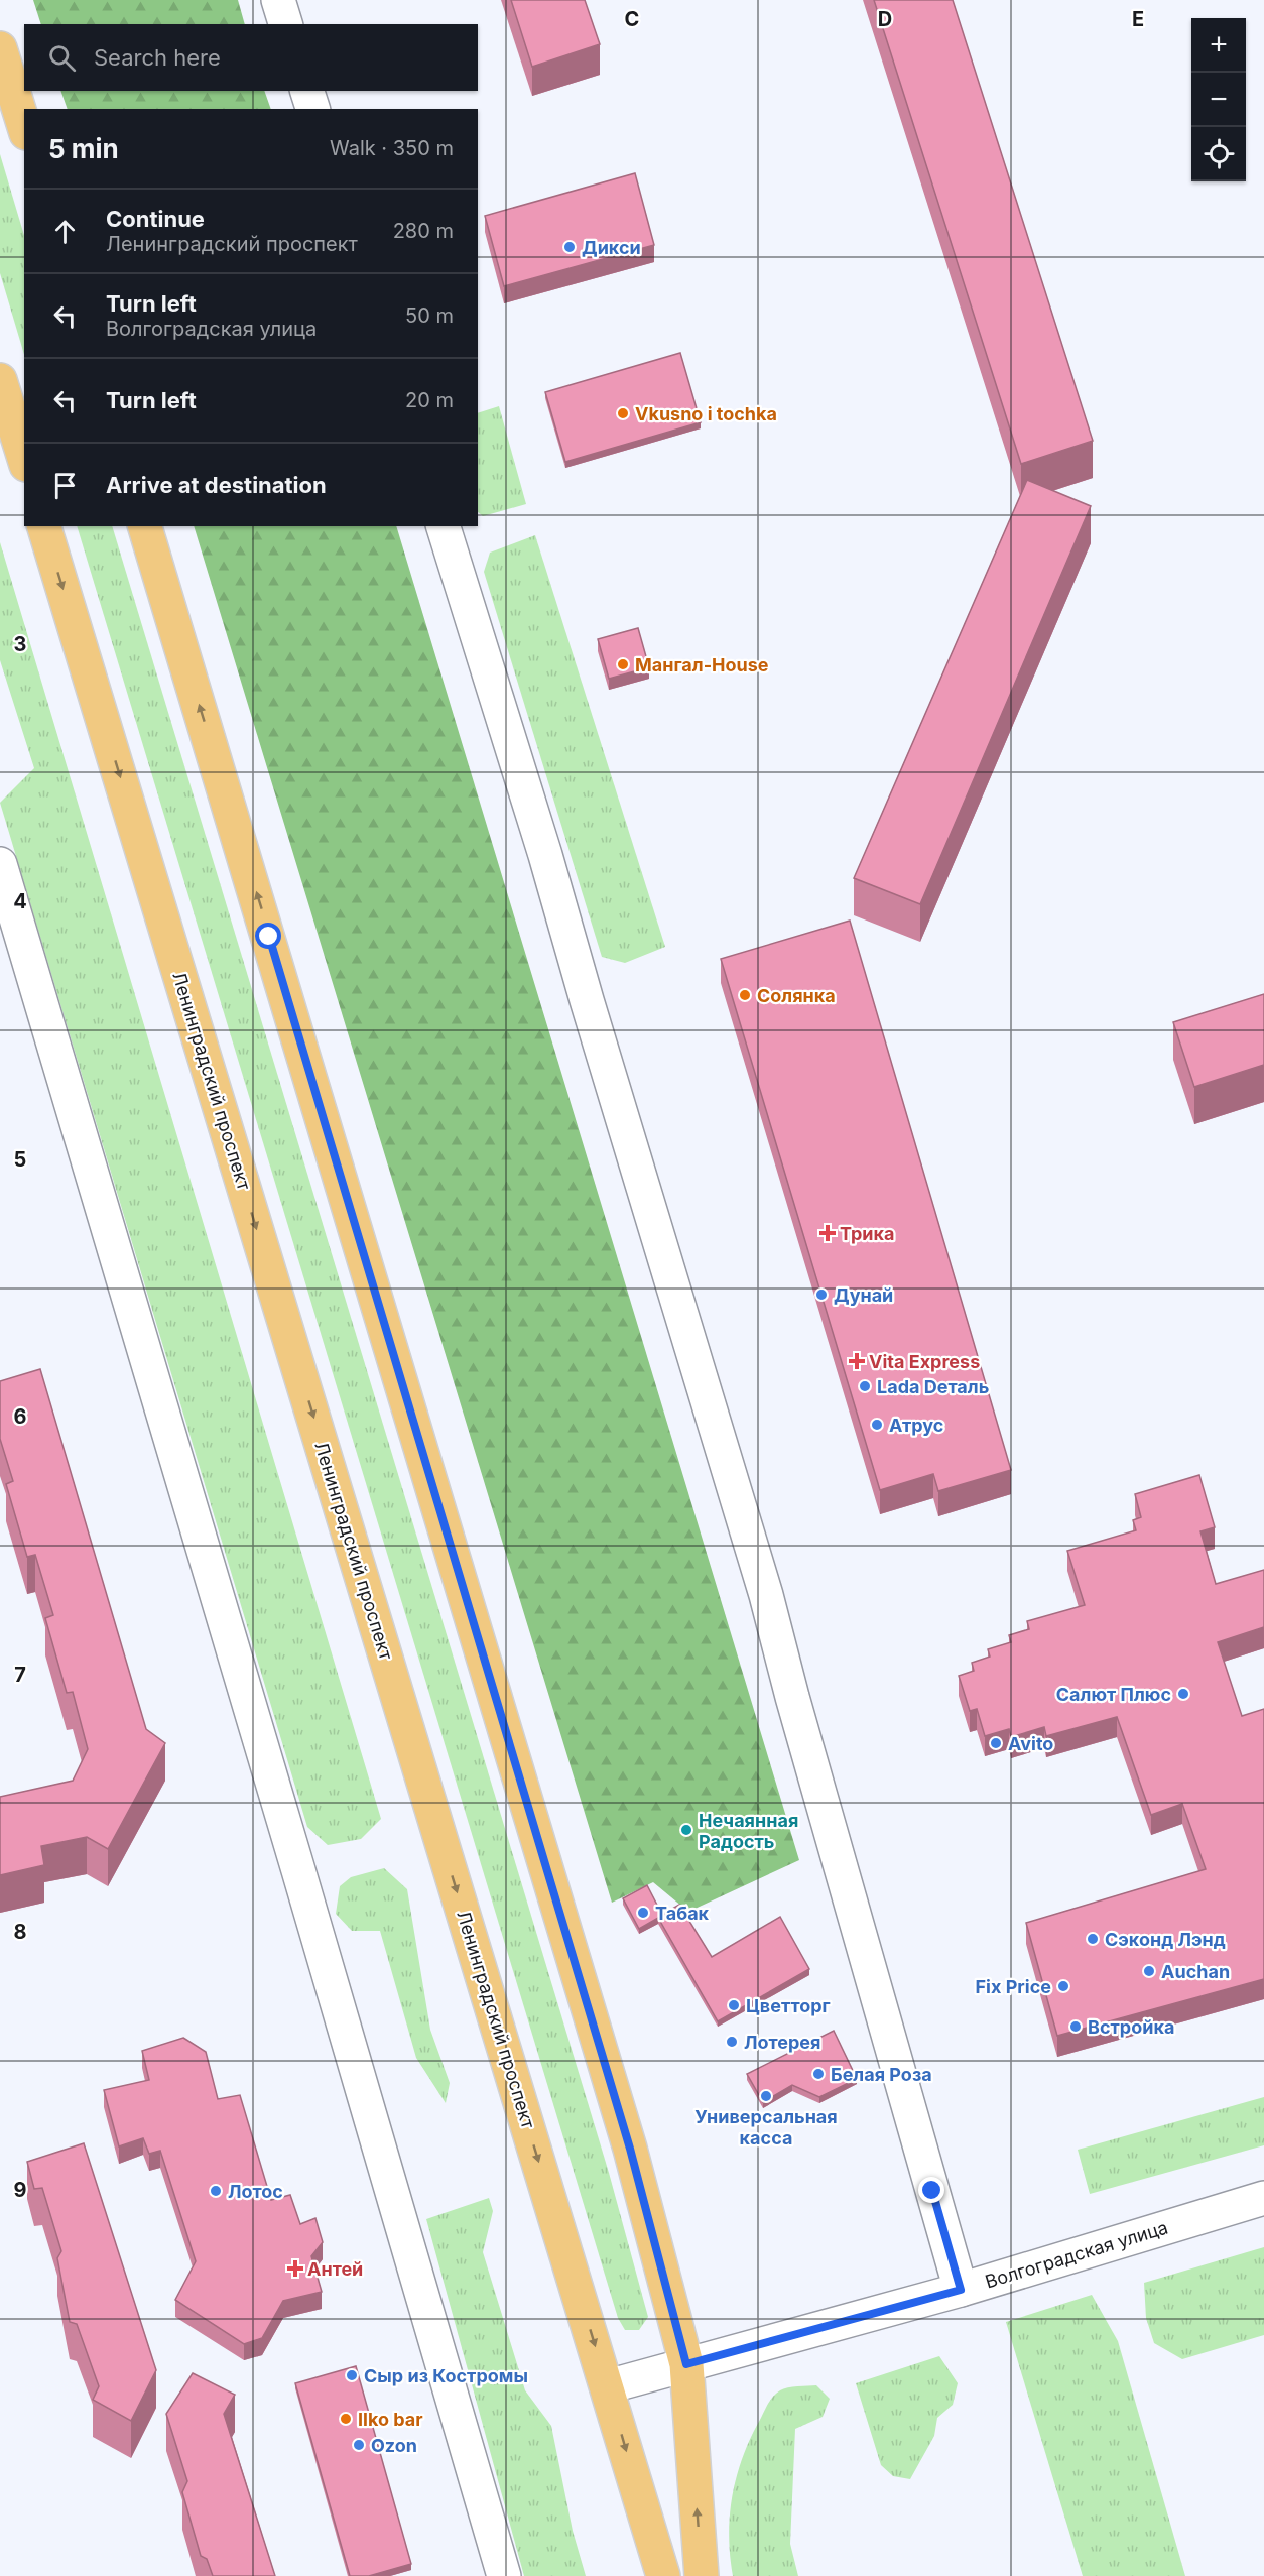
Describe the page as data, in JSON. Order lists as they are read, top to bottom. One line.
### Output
{"streets":{"main road":["Ленинградский проспект"],"street":["Волгоградская улица"]},"crossings":[["Ленинградский проспект","Волгоградская улица"]],"places":{"other":["Дикси","Vkusno i tochka","Мангал-House","Солянка","Дунай","Lada Dеталь","Атрус","Салют Плюс","Avito","Нечаянная Радость","Табак","Сэконд Лэнд","Auchan","Fix Price","Цветторг","Встройка","Лотерея","Белая Роза","Универсальная касса","Лотос","Сыр из Костромы","Ilko bar","Ozon"],"health":["Трика","Vita Express","Антей"]},"page":{"map_buttons":["+","−"],"search":"Search here","heading":["5 min","Walk · 350 m"],"list":[["Continue","Ленинградский проспект","280 m"],["Turn left","Волгоградская улица","50 m"],["Turn left","20 m"],"Arrive at destination"]},"grid":{"columns":["C","D","E"],"rows":["3","4","5","6","7","8","9"]}}
